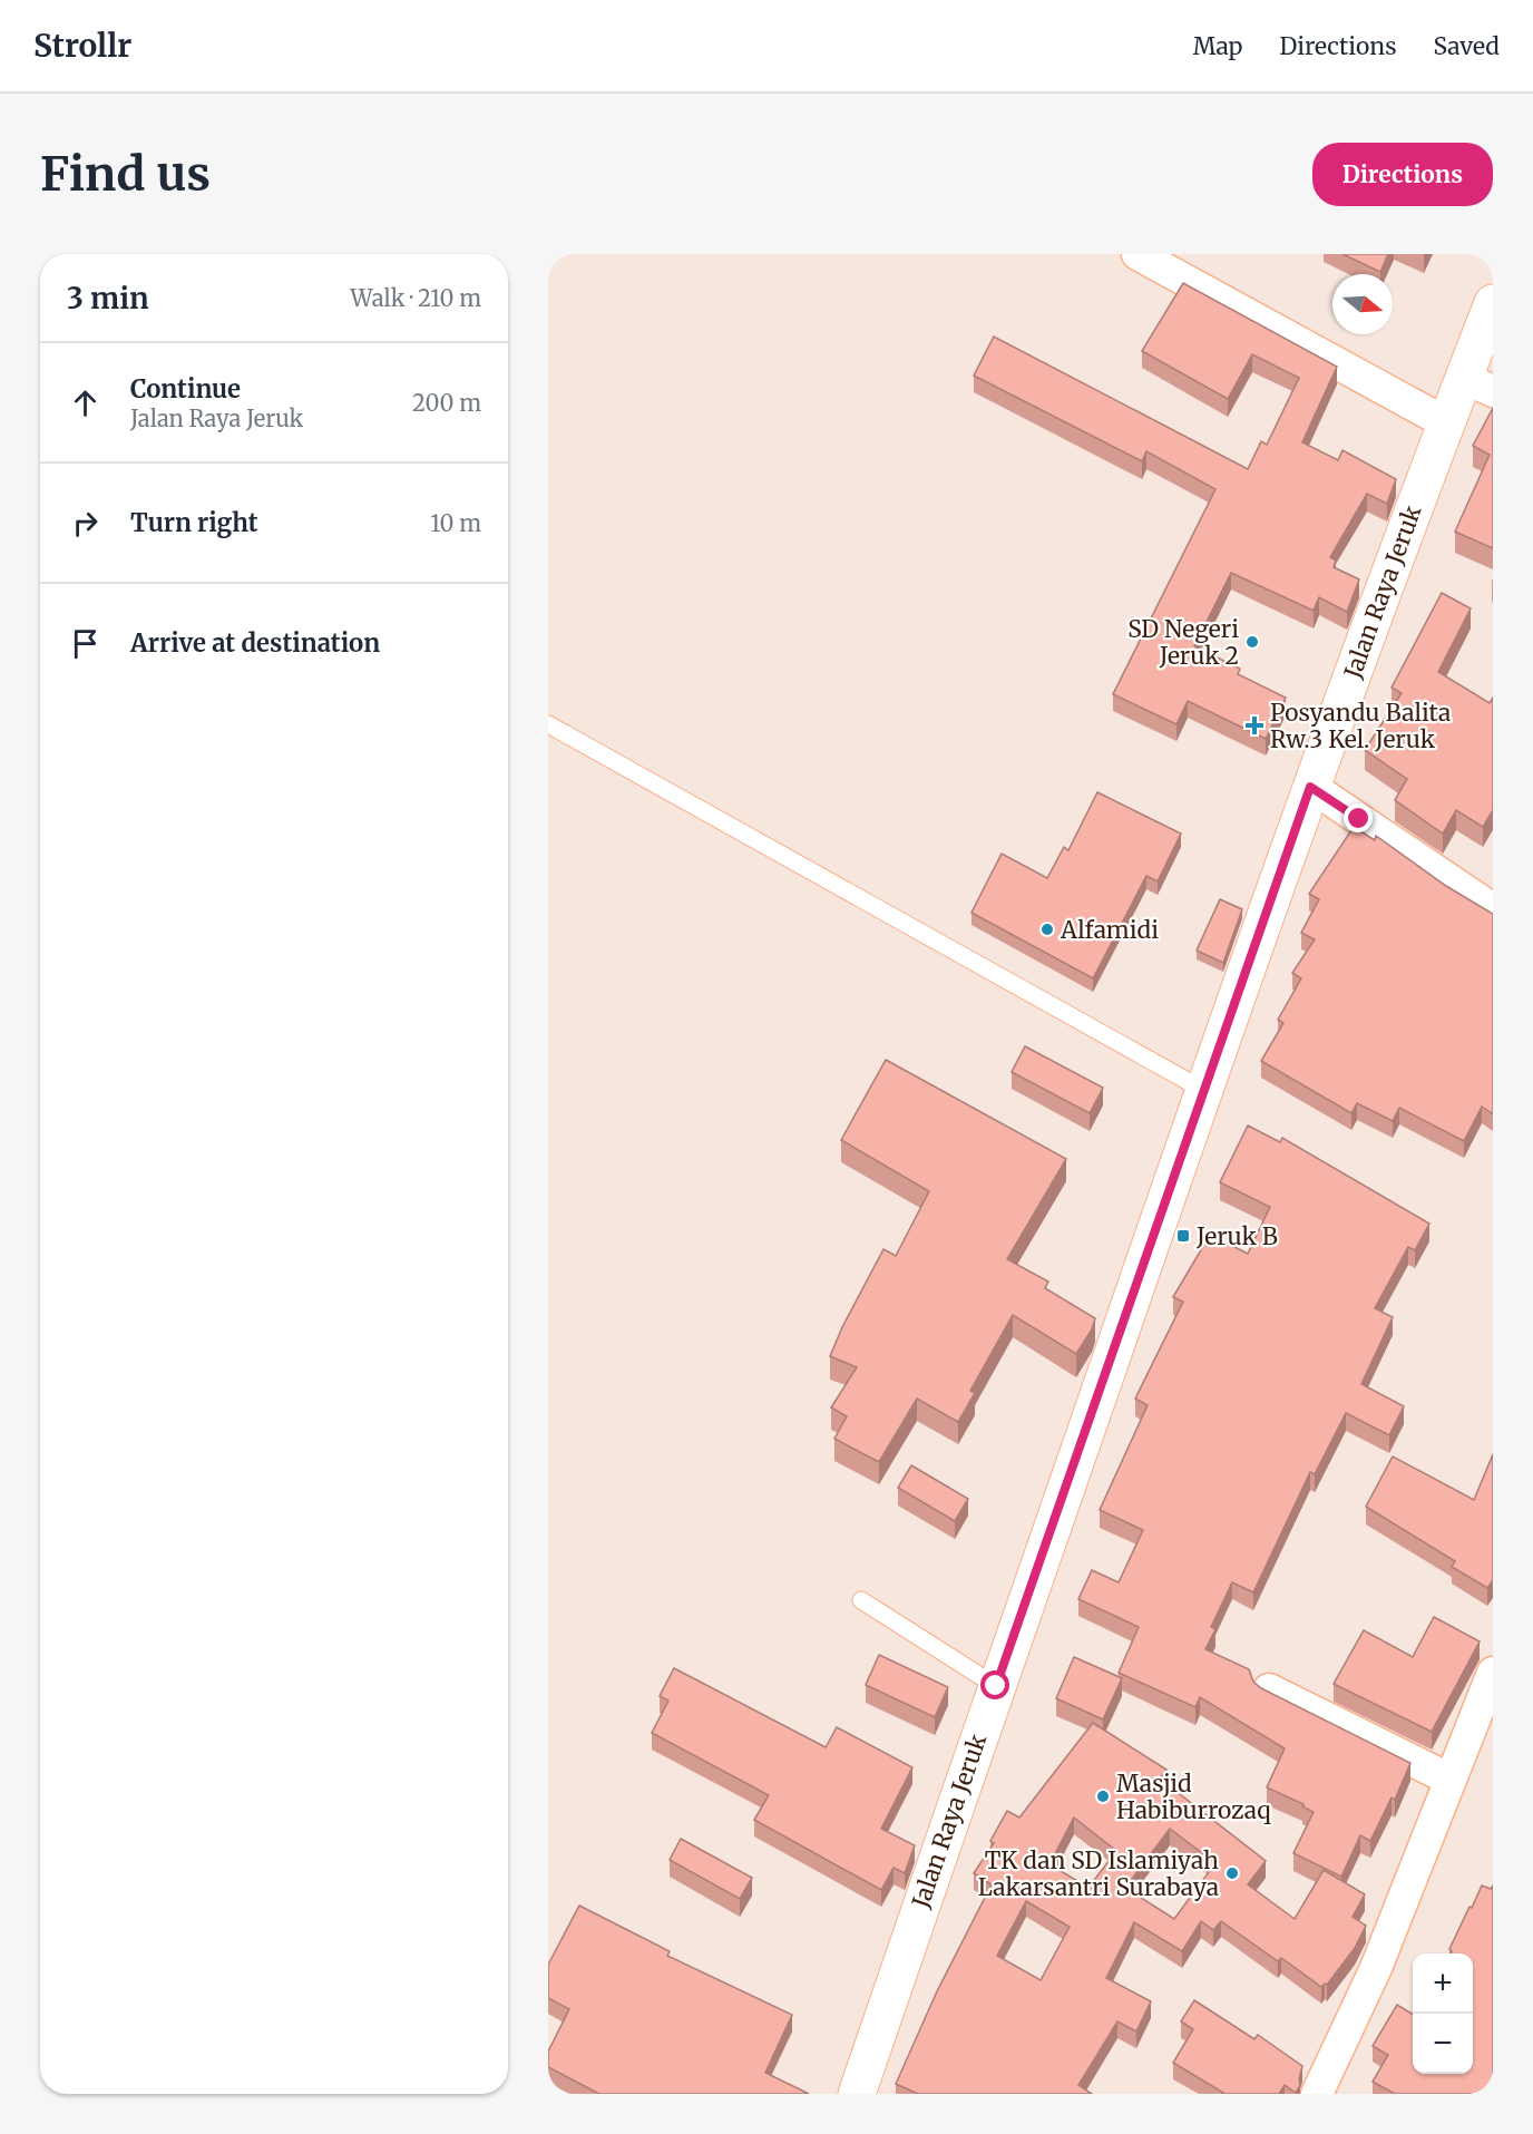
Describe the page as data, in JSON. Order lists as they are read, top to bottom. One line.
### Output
{"streets":{"main road":["Jalan Raya Jeruk"]},"places":{"other":["SD Negeri Jeruk 2","Alfamidi","Masjid Habiburrozaq","TK dan SD Islamiyah Lakarsantri Surabaya"],"health":["Posyandu Balita Rw.3 Kel. Jeruk"],"transit":["Jeruk B"]},"north":"right","page":{"header":"Strollr","nav":["Map","Directions","Saved"],"buttons":"Directions","title":"Find us","heading":["3 min","Walk · 210 m"],"list":[["Continue","Jalan Raya Jeruk","200 m"],["Turn right","10 m"],"Arrive at destination"],"map_buttons":["+","−"]}}
